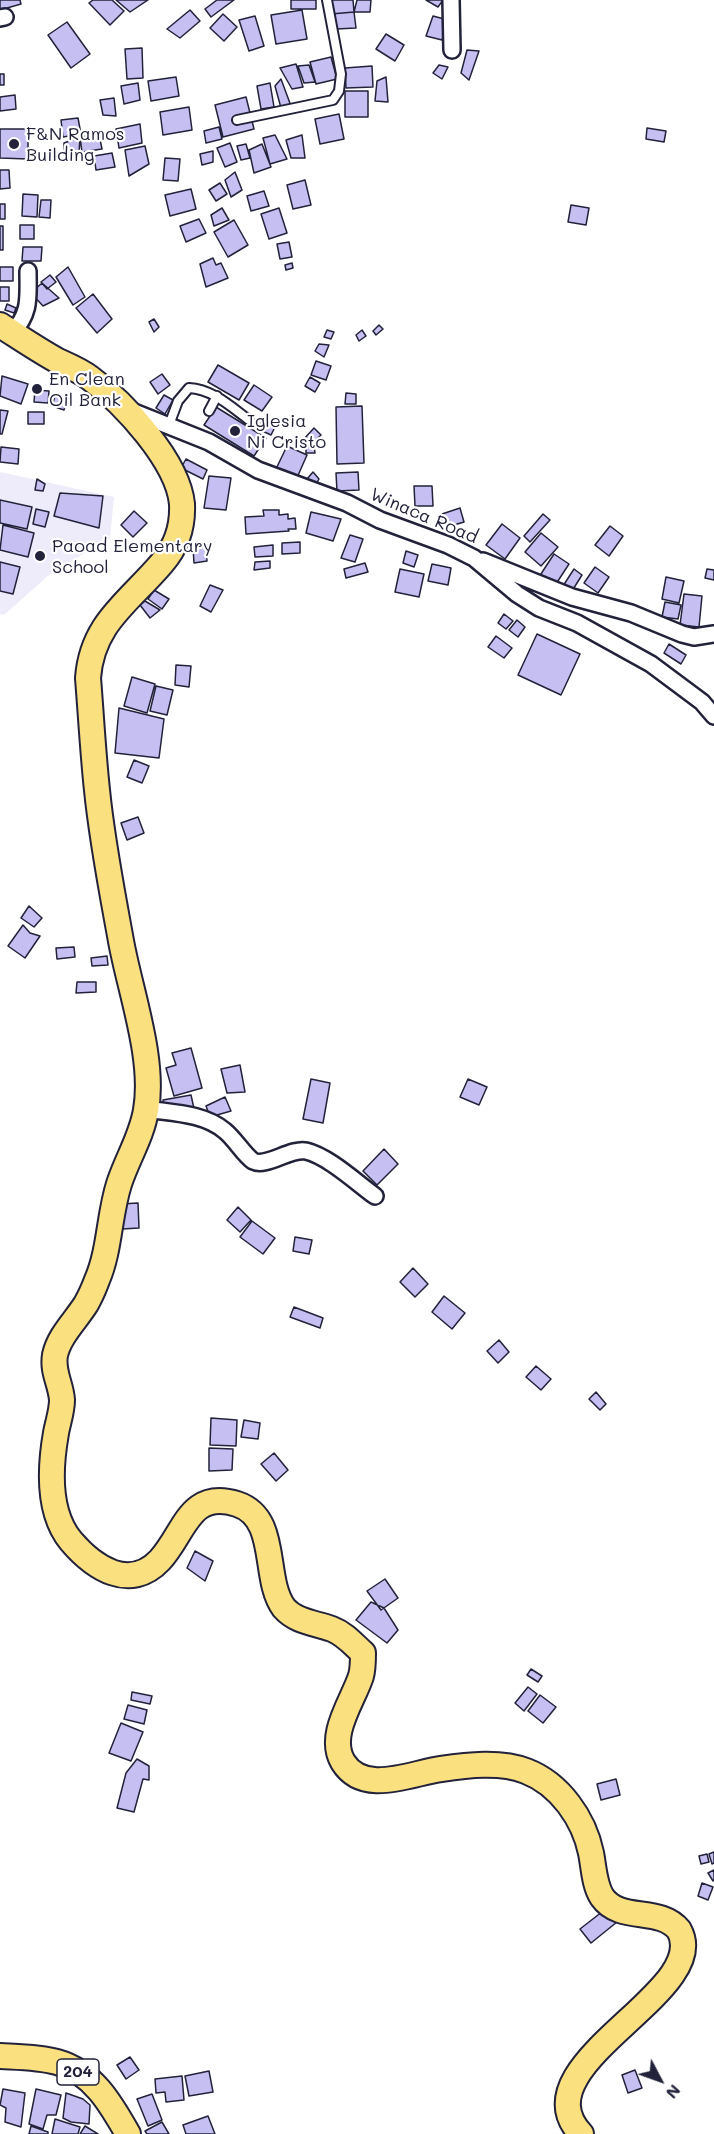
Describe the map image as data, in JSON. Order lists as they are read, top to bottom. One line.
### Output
{"streets":{"main road":["204"],"street":["Winaca Road"]},"places":["F&N Ramos Building","En Clean Oil Bank","Iglesia Ni Cristo","Paoad Elementary School"],"north":"bottom right"}
